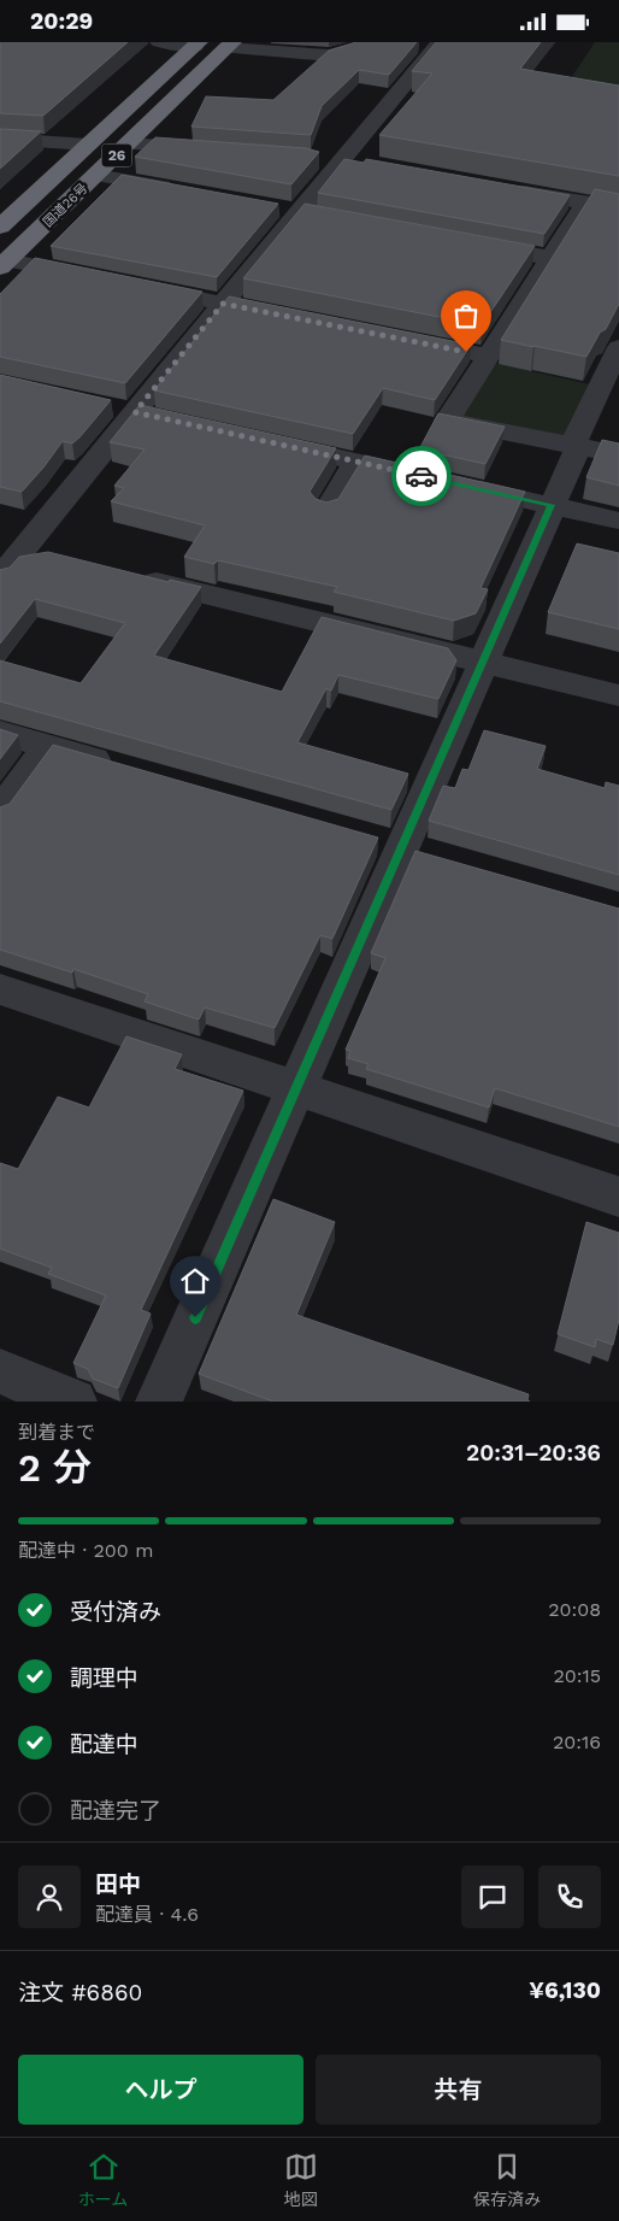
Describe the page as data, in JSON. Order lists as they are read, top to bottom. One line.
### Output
{"streets":{"highway":["26","国道26号"]},"page":{"status":"20:29","heading":["2 分","到着まで","20:31–20:36"],"panel":["田中","配達員 · 4.6","注文 #6860","¥6,130"],"bar":"配達中 · 200 m","list":[["受付済み","20:08"],["調理中","20:15"],["配達中","20:16"],"配達完了"],"buttons":["ヘルプ","共有"],"tabs":["ホーム","地図","保存済み"]}}
